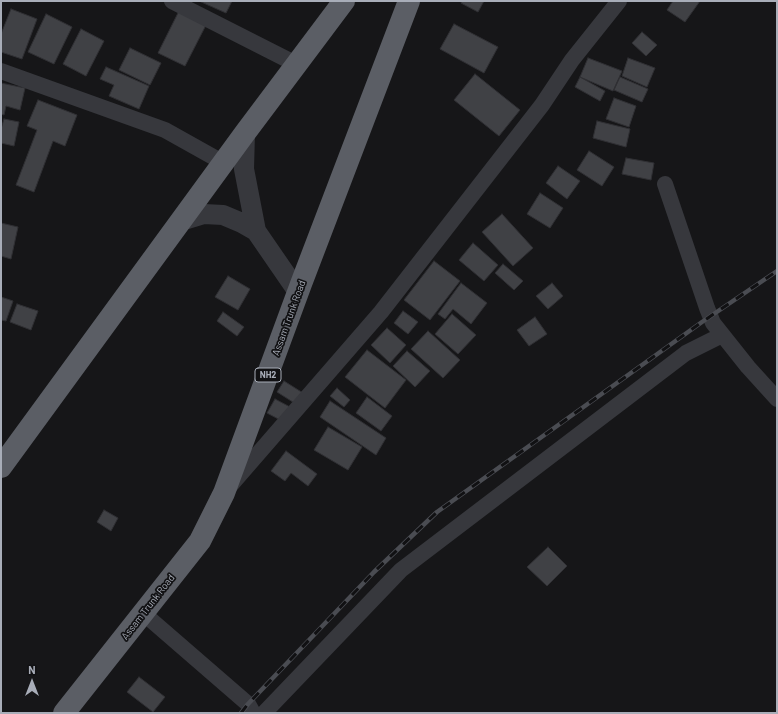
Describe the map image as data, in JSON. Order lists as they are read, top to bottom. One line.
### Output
{"streets":{"highway":["Assam Trunk Road","NH2"]},"north":"top"}
